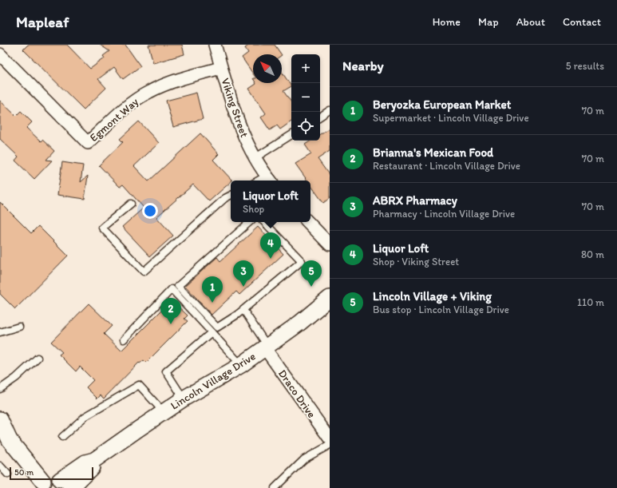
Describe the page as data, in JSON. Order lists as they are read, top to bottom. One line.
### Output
{"streets":{"street":["Viking Street","Egmont Way","Lincoln Village Drive","Draco Drive"]},"crossings":[["Viking Street","Egmont Way"],["Lincoln Village Drive","Draco Drive"]],"scale_bar":"50 m","north":"top left","page":{"header":"Mapleaf","nav":["Home","Map","About","Contact"],"heading":["Nearby","5 results"],"map_buttons":["+","−"],"list":[{"mark":"1","name":"Beryozka European Market","note":"Supermarket · Lincoln Village Drive","value":"70 m"},{"mark":"2","name":"Brianna's Mexican Food","note":"Restaurant · Lincoln Village Drive","value":"70 m"},{"mark":"3","name":"ABRX Pharmacy","note":"Pharmacy · Lincoln Village Drive","value":"70 m"},{"mark":"4","name":"Liquor Loft","note":"Shop · Viking Street","value":"80 m"},{"mark":"5","name":"Lincoln Village + Viking","note":"Bus stop · Lincoln Village Drive","value":"110 m"}],"popup":["Liquor Loft","Shop"],"pins":["4","3","5","1","2"],"scale":"50 m"}}
